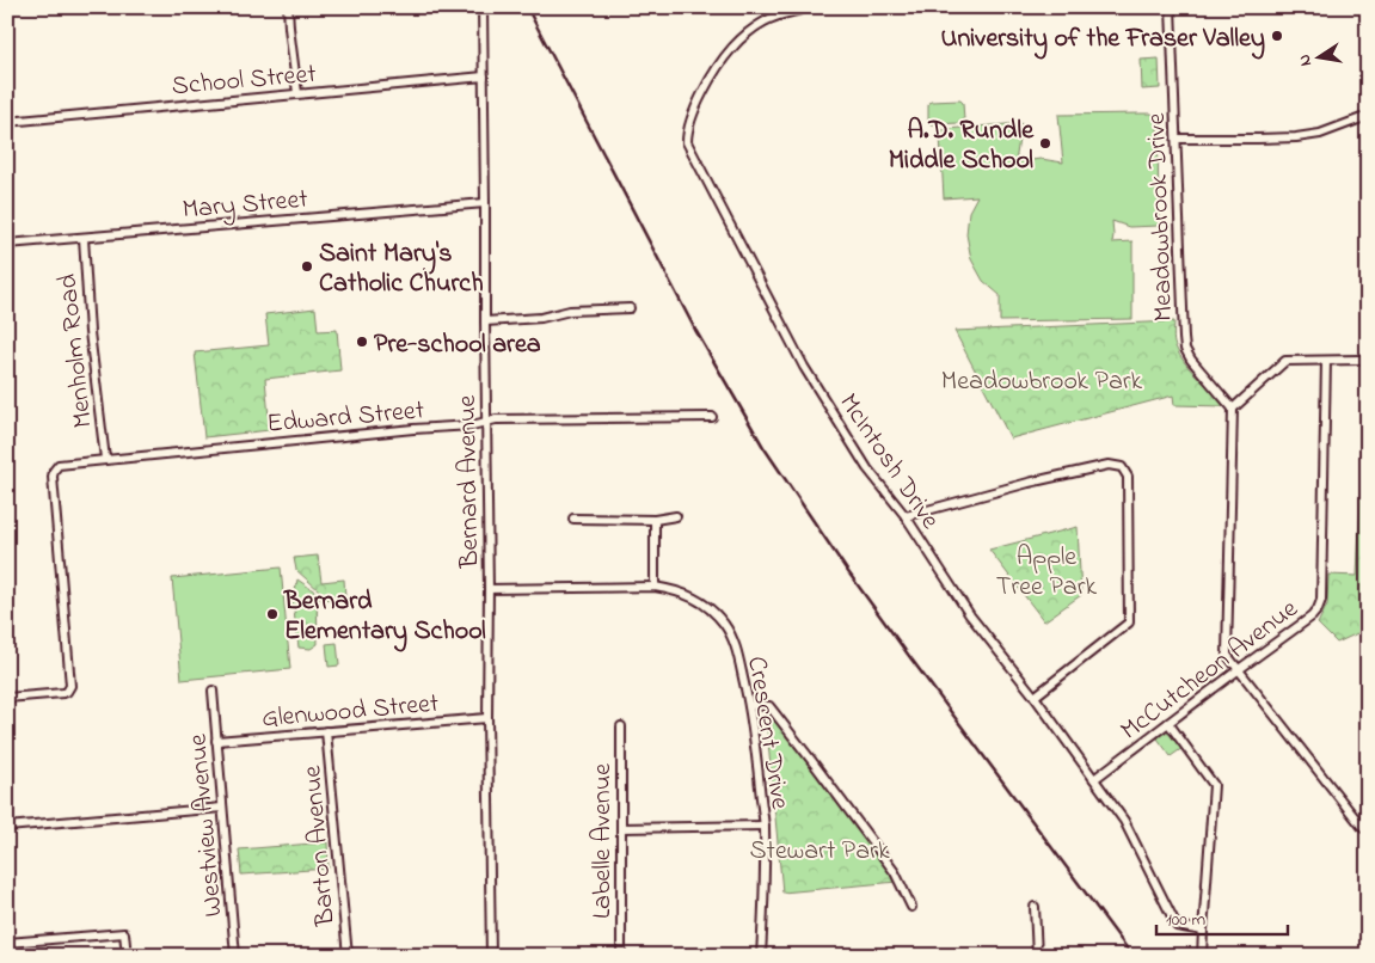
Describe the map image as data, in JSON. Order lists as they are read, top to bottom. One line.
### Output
{"streets":{"street":["School Street","Mary Street","Meadowbrook Drive","Menholm Road","Edward Street","McIntosh Drive","Bernard Avenue","McCutcheon Avenue","Glenwood Street","Crescent Drive","Westview Avenue","Labelle Avenue","Barton Avenue"]},"crossings":[["School Street","Bernard Avenue"],["Mary Street","Menholm Road"],["Mary Street","Bernard Avenue"],["Menholm Road","Edward Street"],["Edward Street","Bernard Avenue"],["McIntosh Drive","McCutcheon Avenue"],["Bernard Avenue","Glenwood Street"],["Bernard Avenue","Crescent Drive"],["Glenwood Street","Westview Avenue"],["Glenwood Street","Barton Avenue"]],"parks":["Meadowbrook Park","Apple Tree Park","Stewart Park"],"places":["University of the Fraser Valley","A.D. Rundle Middle School","Saint Mary's Catholic Church","Pre-school area","Bernard Elementary School"],"scale_bar":"100 m","north":"left"}
